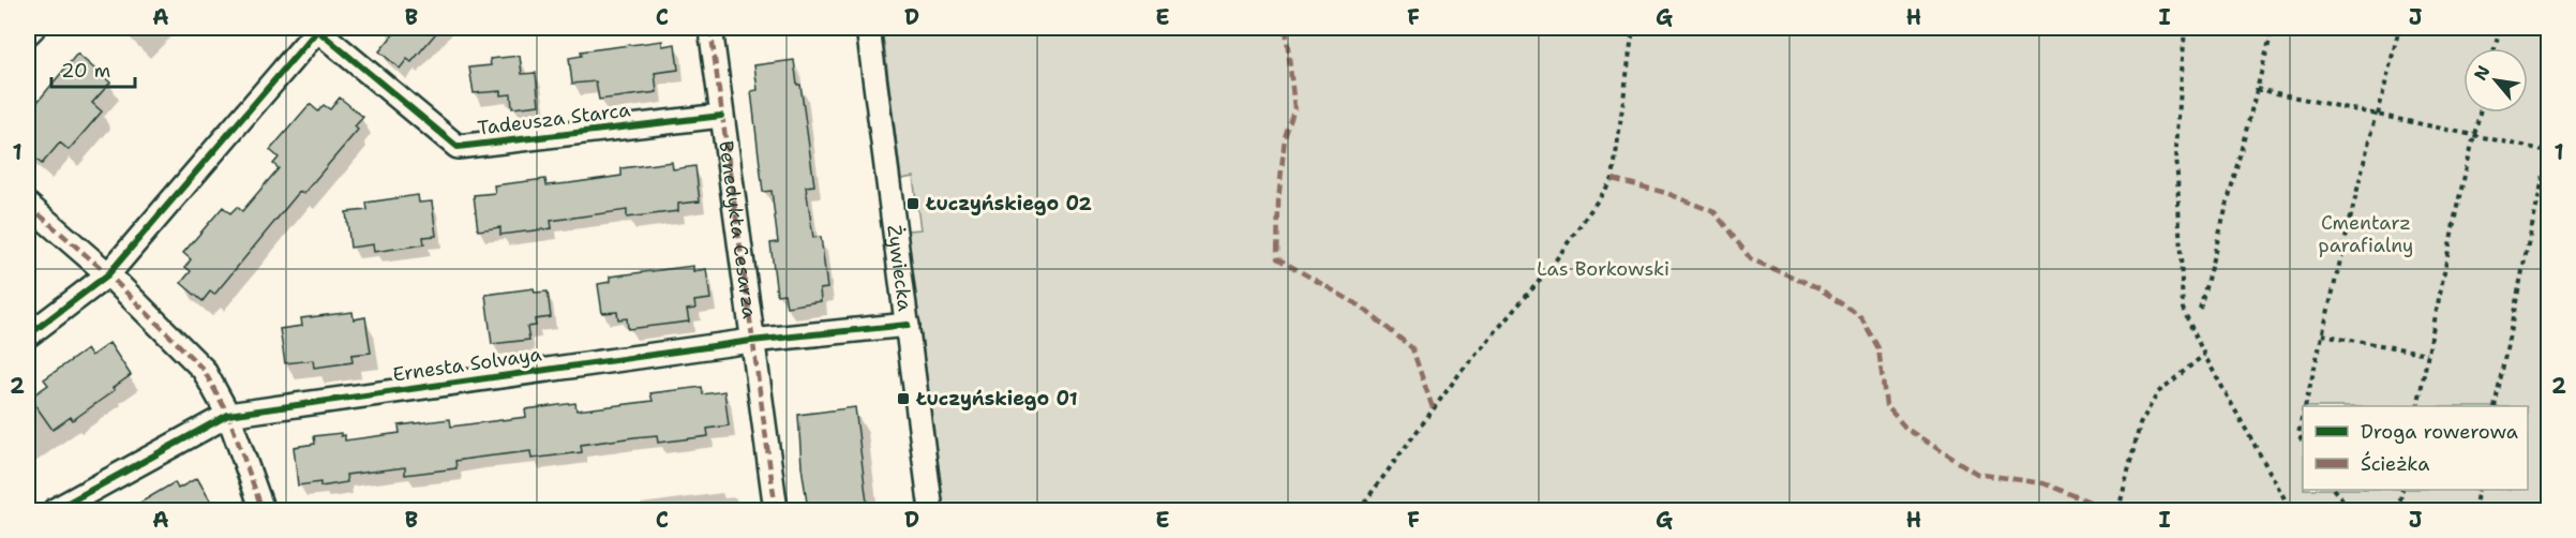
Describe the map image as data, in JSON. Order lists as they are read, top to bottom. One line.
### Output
{"streets":{"street":["Tadeusza Starca","Benedykta Cesarza","Żywiecka","Ernesta Solvaya"]},"crossings":[["Tadeusza Starca","Benedykta Cesarza"],["Benedykta Cesarza","Ernesta Solvaya"],["Żywiecka","Ernesta Solvaya"]],"parks":["Cmentarz parafialny","Las Borkowski"],"places":{"transit":["Łuczyńskiego 02","Łuczyńskiego 01"]},"legend":["Droga rowerowa","Ścieżka"],"scale_bar":"20 m","north":"top left","grid":{"columns":["A","B","C","D","E","F","G","H","I","J"],"rows":["1","2"]}}
